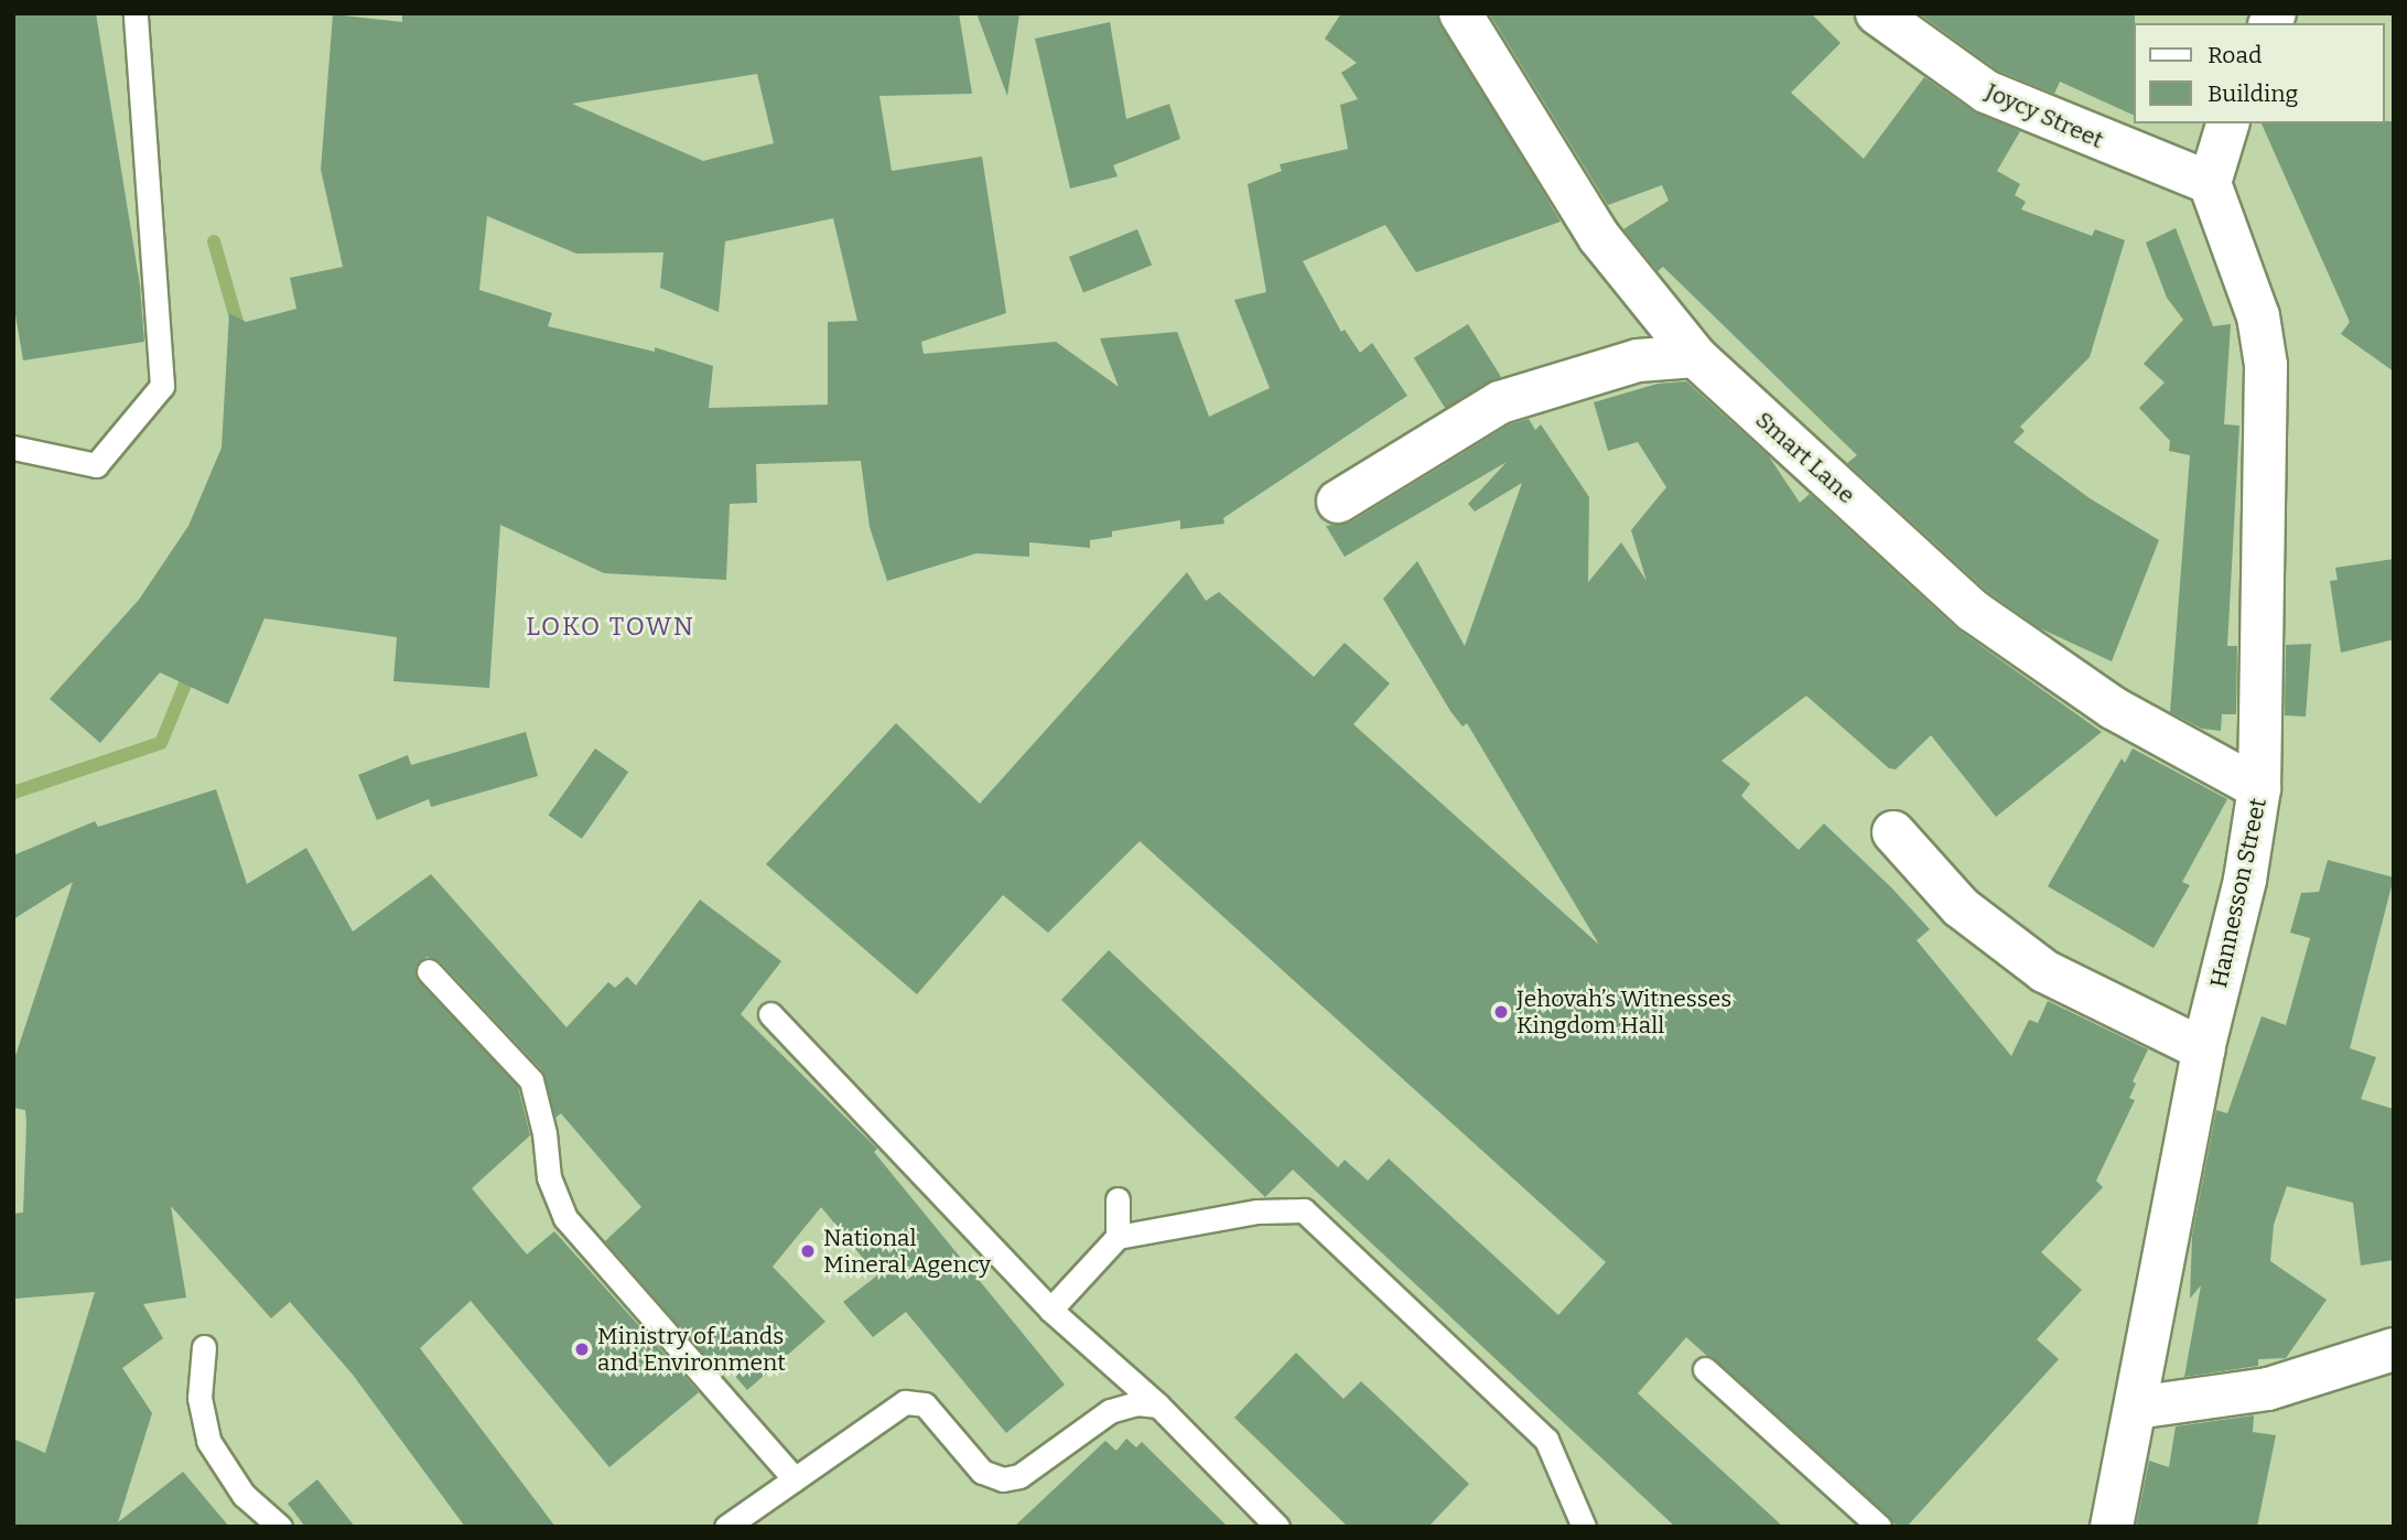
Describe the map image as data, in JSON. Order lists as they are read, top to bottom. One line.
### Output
{"streets":{"street":["Joycy Street","Smart Lane","Hannesson Street"]},"crossings":[["Joycy Street","Hannesson Street"],["Smart Lane","Hannesson Street"]],"districts":["LOKO TOWN"],"places":["Jehovah’s Witnesses Kingdom Hall","National Mineral Agency","Ministry of Lands and Environment"],"legend":["Road","Building"]}
